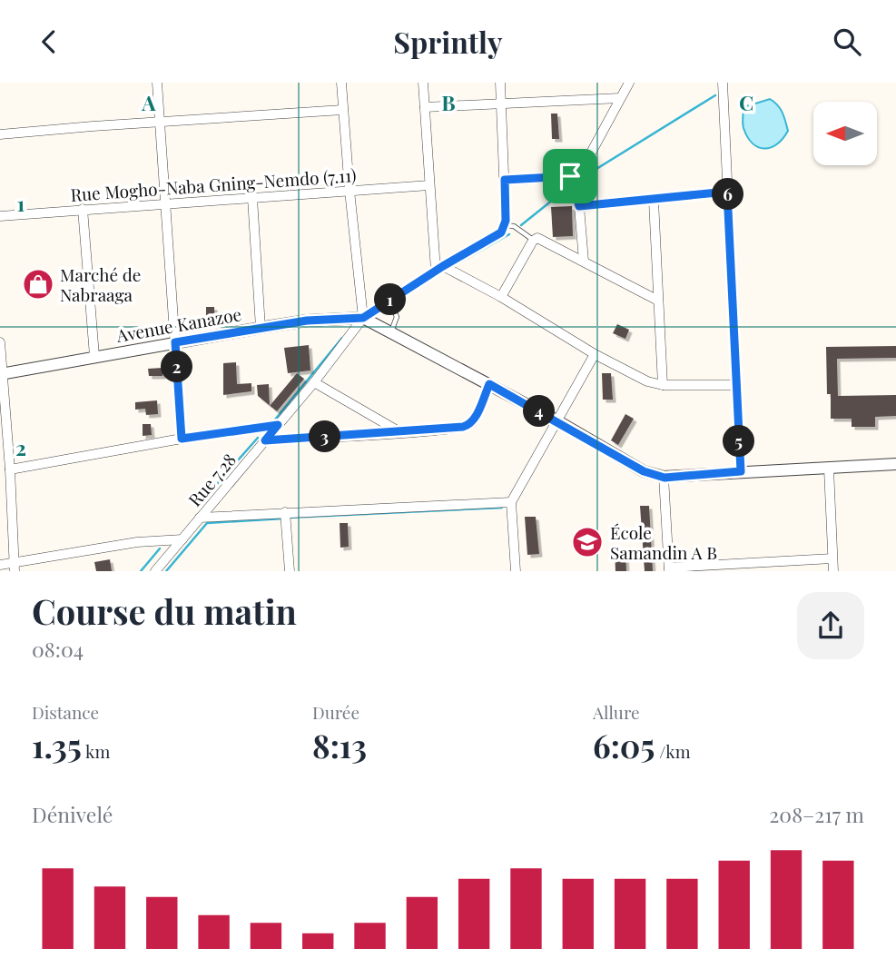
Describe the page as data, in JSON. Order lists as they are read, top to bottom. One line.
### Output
{"streets":{"street":["Rue Mogho-Naba Gning-Nemdo (7.11)","Avenue Kanazoe","Rue 7.28"]},"crossings":[["Avenue Kanazoe","Rue 7.28"]],"places":{"shop":["Marché de Nabraaga"],"school or university":["École Samandin A B"]},"north":"left","page":{"header":"Sprintly","pins":["6","1","2","4","3","5"],"heading":["Course du matin","08:04"],"stats":[["Distance","1.35 km"],["Durée","8:13"],["Allure","6:05 /km"]],"chart":["Dénivelé","208–217 m"]},"grid":{"columns":["A","B","C"],"rows":["1","2"]}}
